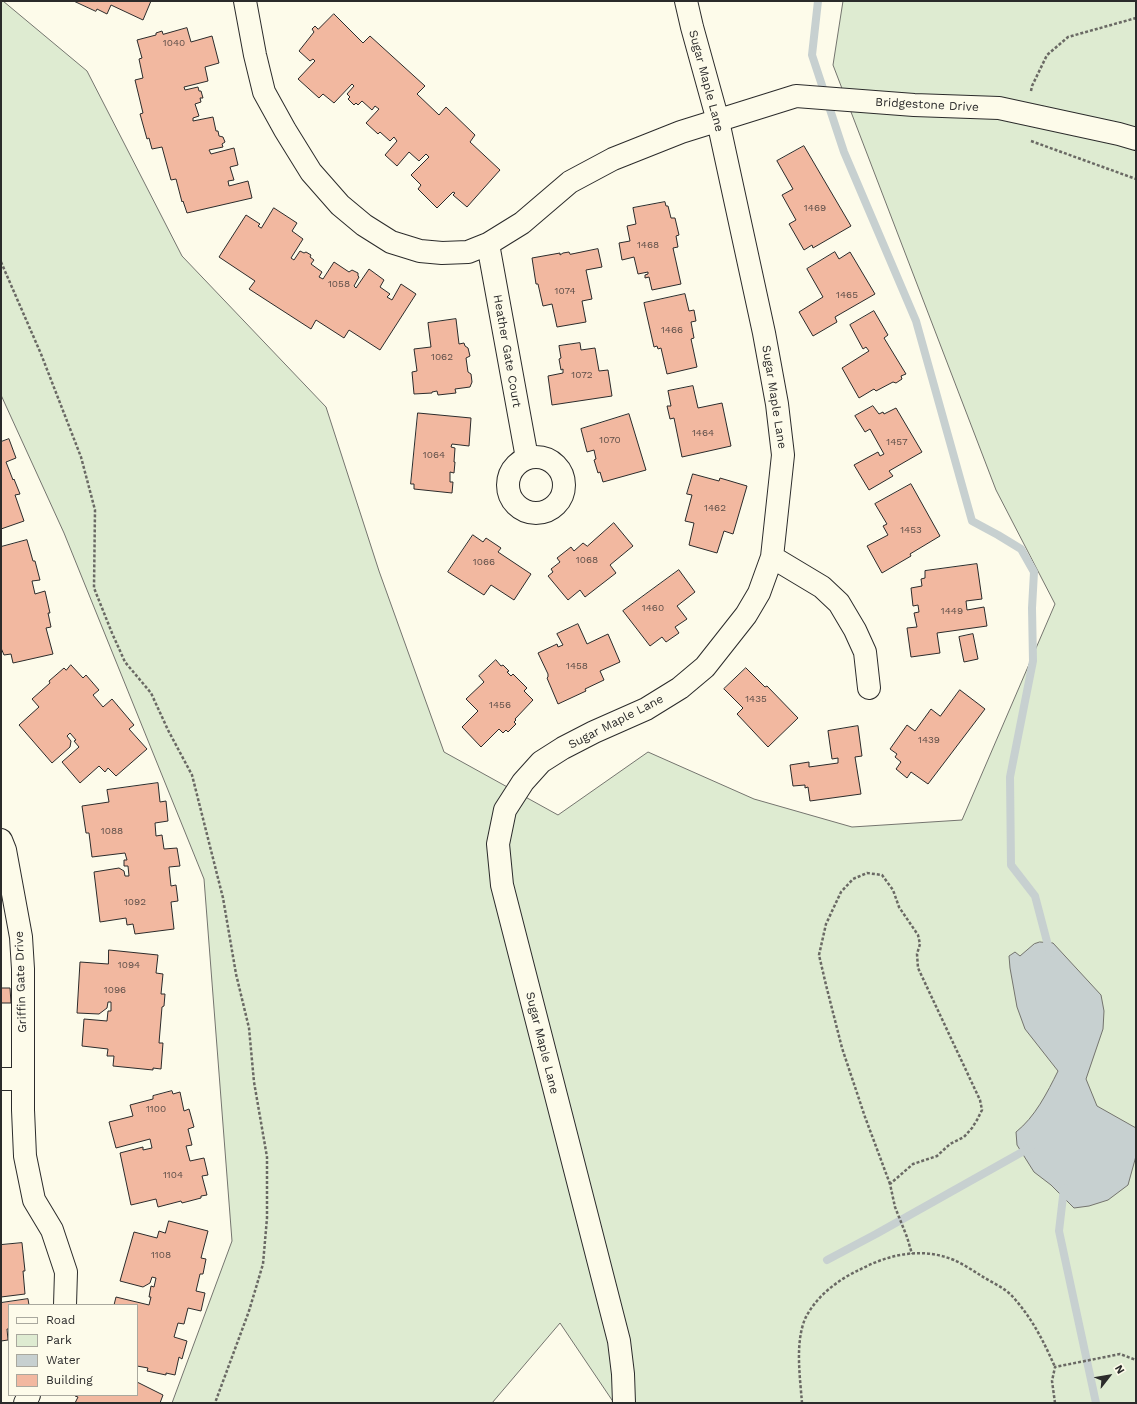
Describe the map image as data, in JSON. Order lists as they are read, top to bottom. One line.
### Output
{"streets":{"street":["Sugar Maple Lane","Bridgestone Drive","Heather Gate Court","Griffin Gate Drive"]},"crossings":[["Sugar Maple Lane","Bridgestone Drive"],["Bridgestone Drive","Heather Gate Court"]],"house_numbers":["1040","1469","1468","1058","1074","1465","1466","1062","1072","1464","1070","1457","1064","1462","1453","1068","1066","1460","1449","1458","1435","1456","1439","1088","1092","1094","1096","1100","1104","1108"],"legend":["Road","Park","Water","Building"],"north":"top right"}
